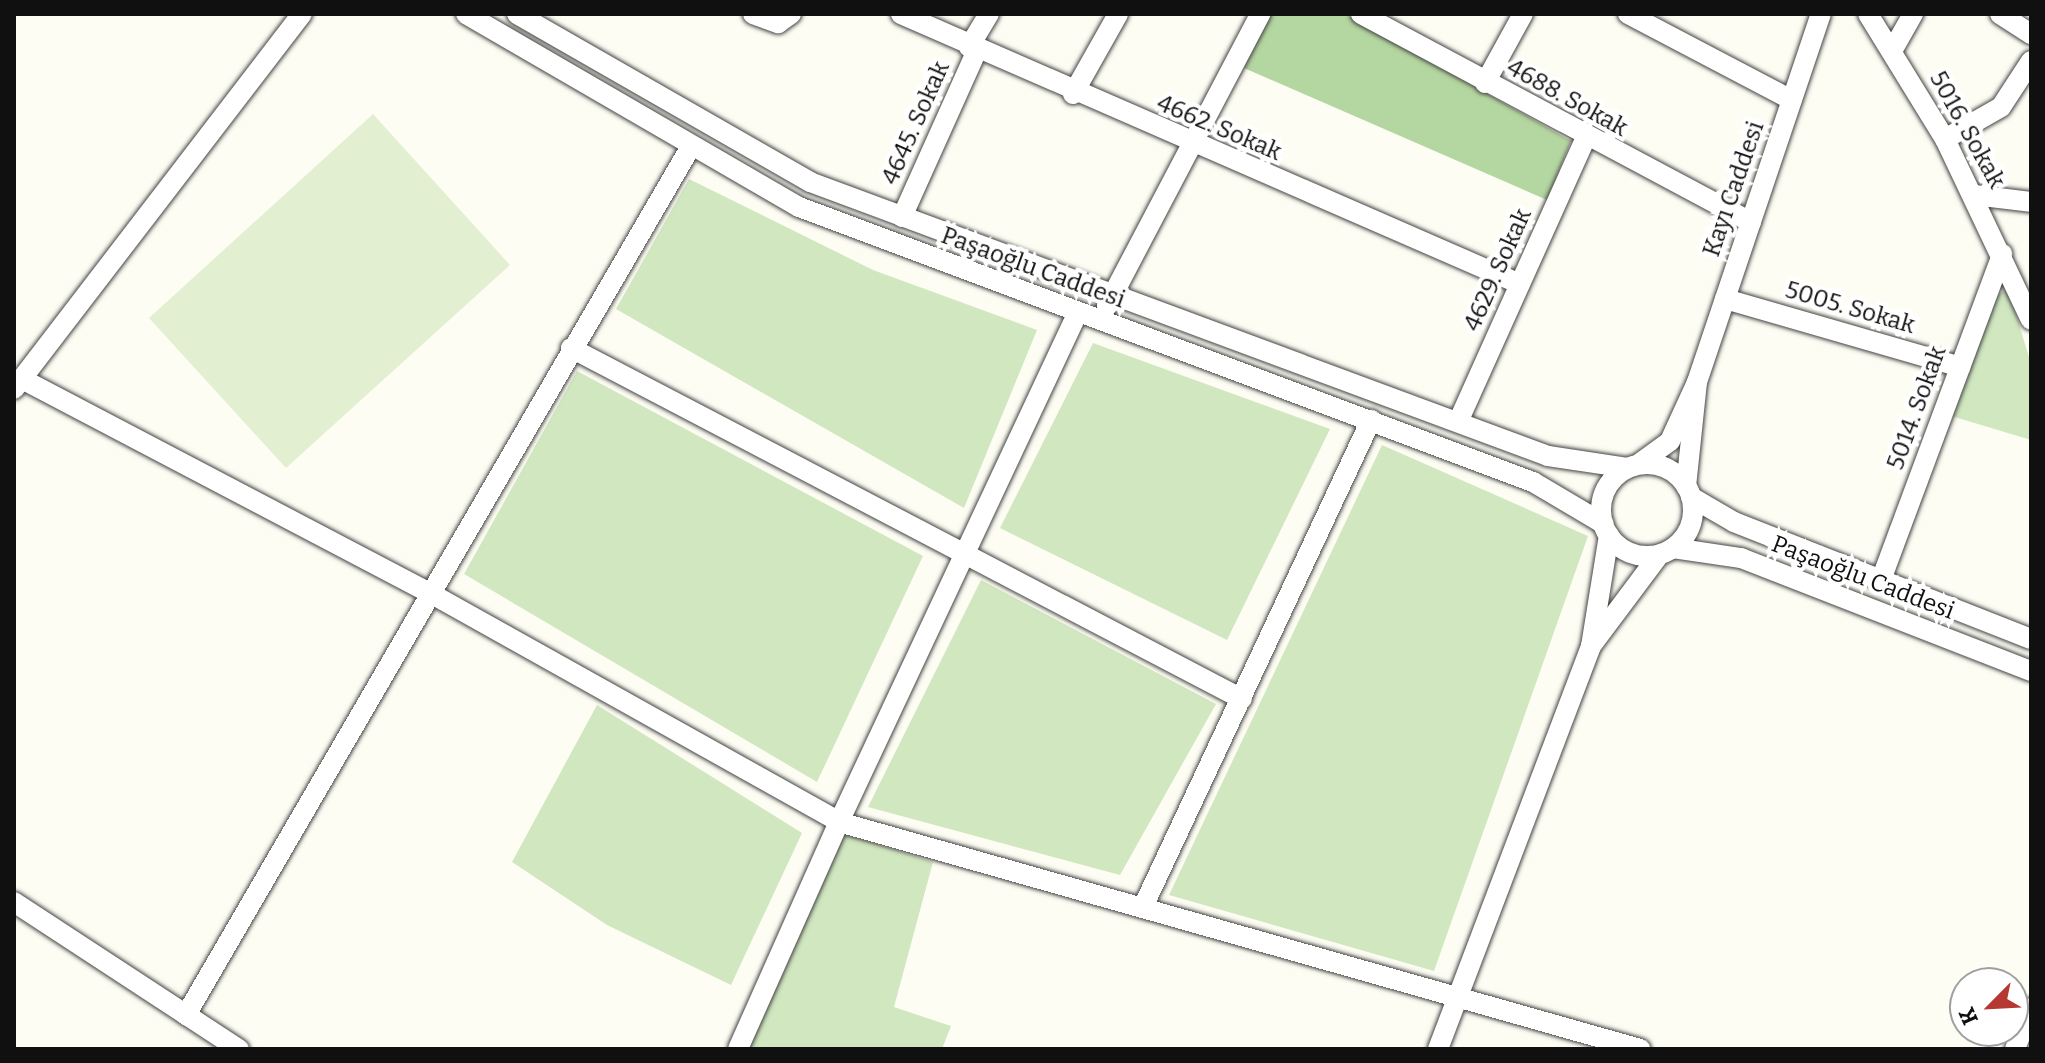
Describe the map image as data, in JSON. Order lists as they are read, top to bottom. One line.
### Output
{"streets":{"street":["4688. Sokak","4645. Sokak","4662. Sokak","5016. Sokak","Kayı Caddesi","Paşaoğlu Caddesi","4629. Sokak","5005. Sokak","5014. Sokak"]},"crossings":[["4688. Sokak","Kayı Caddesi"],["4688. Sokak","4629. Sokak"],["4645. Sokak","4662. Sokak"],["4645. Sokak","Paşaoğlu Caddesi"],["4662. Sokak","4629. Sokak"],["5016. Sokak","5014. Sokak"],["Kayı Caddesi","Paşaoğlu Caddesi"],["Kayı Caddesi","5005. Sokak"],["Paşaoğlu Caddesi","4629. Sokak"],["Paşaoğlu Caddesi","5014. Sokak"],["5005. Sokak","5014. Sokak"]],"north":"bottom left"}
